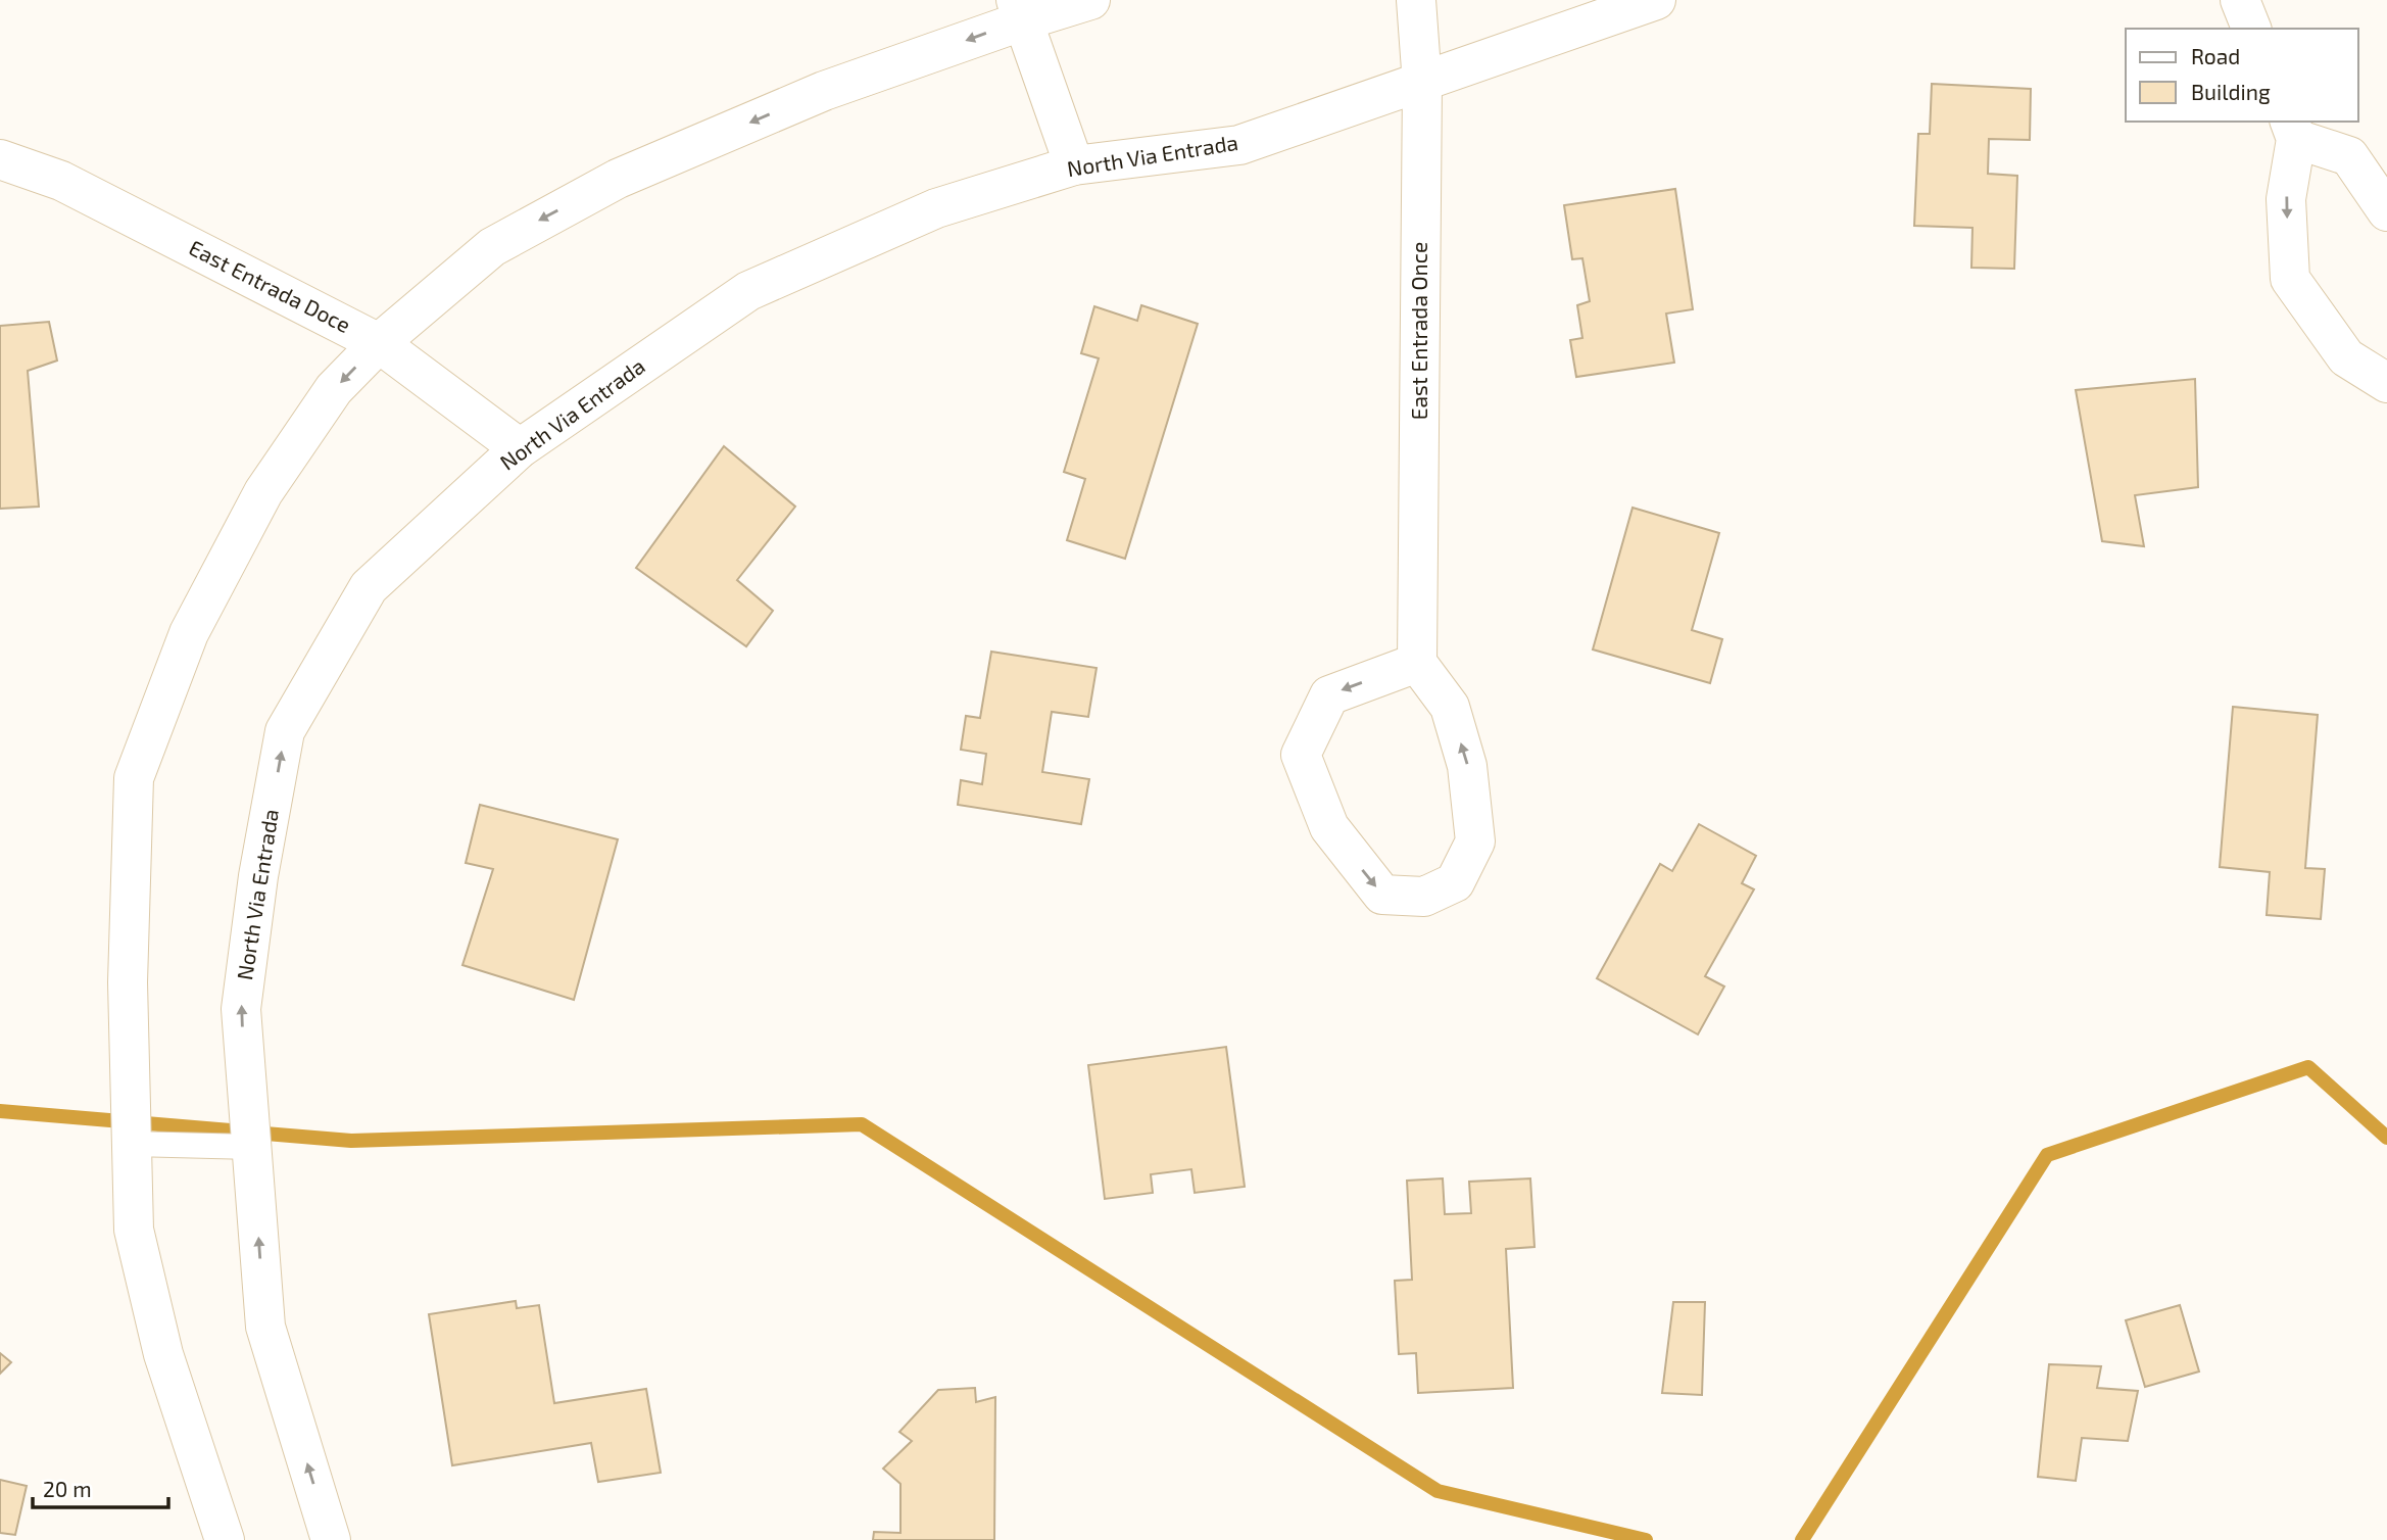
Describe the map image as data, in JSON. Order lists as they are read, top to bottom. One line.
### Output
{"streets":{"street":["North Via Entrada","East Entrada Doce","East Entrada Once"]},"crossings":[["North Via Entrada","East Entrada Doce"],["North Via Entrada","East Entrada Once"]],"legend":["Road","Building"],"scale_bar":"20 m"}
